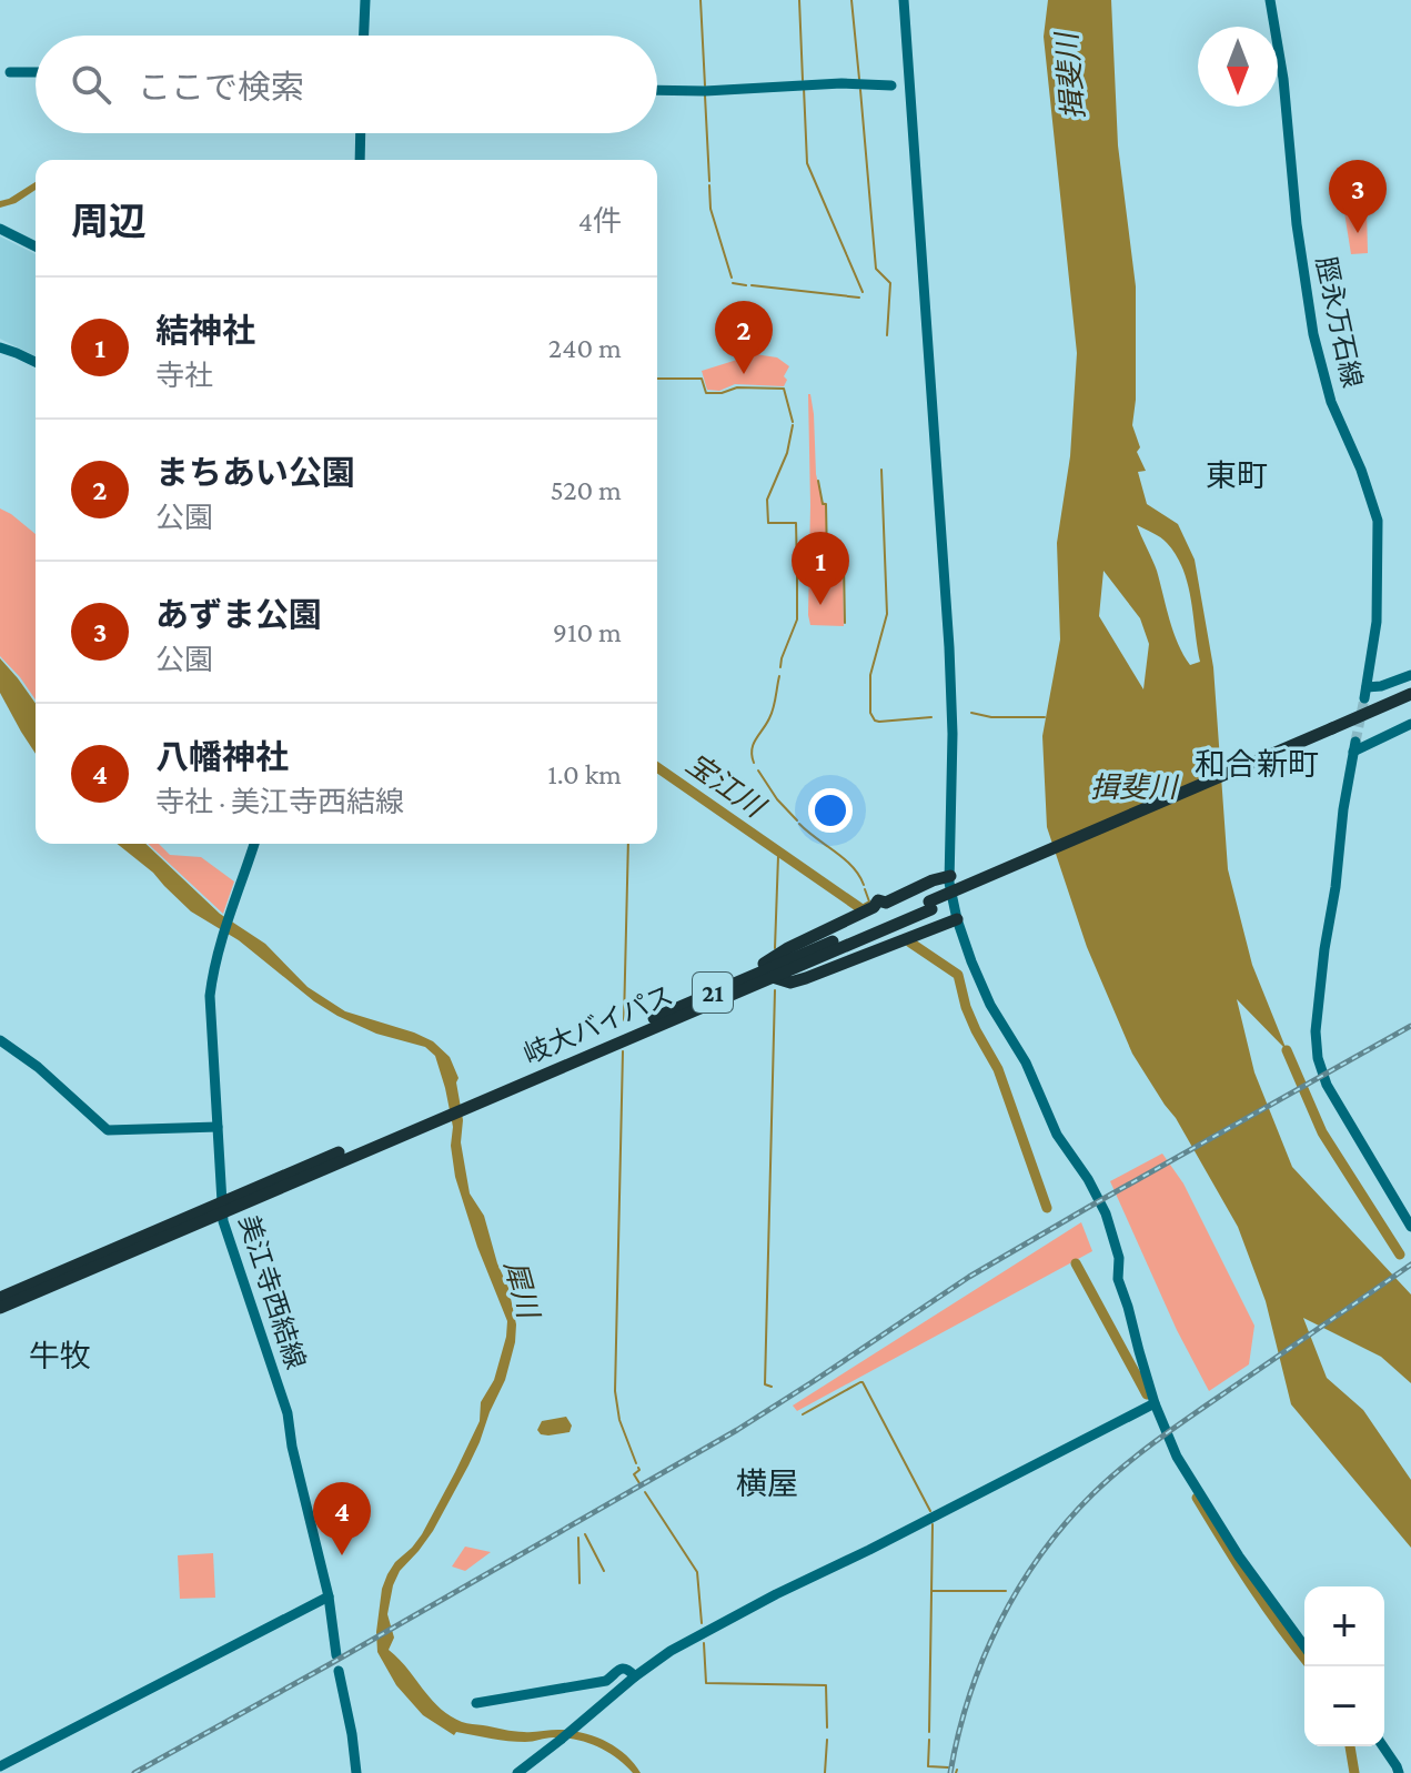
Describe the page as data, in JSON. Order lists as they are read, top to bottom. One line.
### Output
{"streets":{"highway":["21","岐大バイパス"],"street":["脛永万石線","美江寺西結線"]},"crossings":[["岐大バイパス","美江寺西結線"]],"districts":["東町","和合新町","牛牧","横屋"],"water":["揖斐川","宝江川","犀川"],"north":"bottom","page":{"search":"ここで検索","pins":["3","2","1","4"],"heading":["周辺","4件"],"list":[{"mark":"1","name":"結神社","note":"寺社","value":"240 m"},{"mark":"2","name":"まちあい公園","note":"公園","value":"520 m"},{"mark":"3","name":"あずま公園","note":"公園","value":"910 m"},{"mark":"4","name":"八幡神社","note":"寺社 · 美江寺西結線","value":"1.0 km"}],"map_buttons":["+","−"]}}
